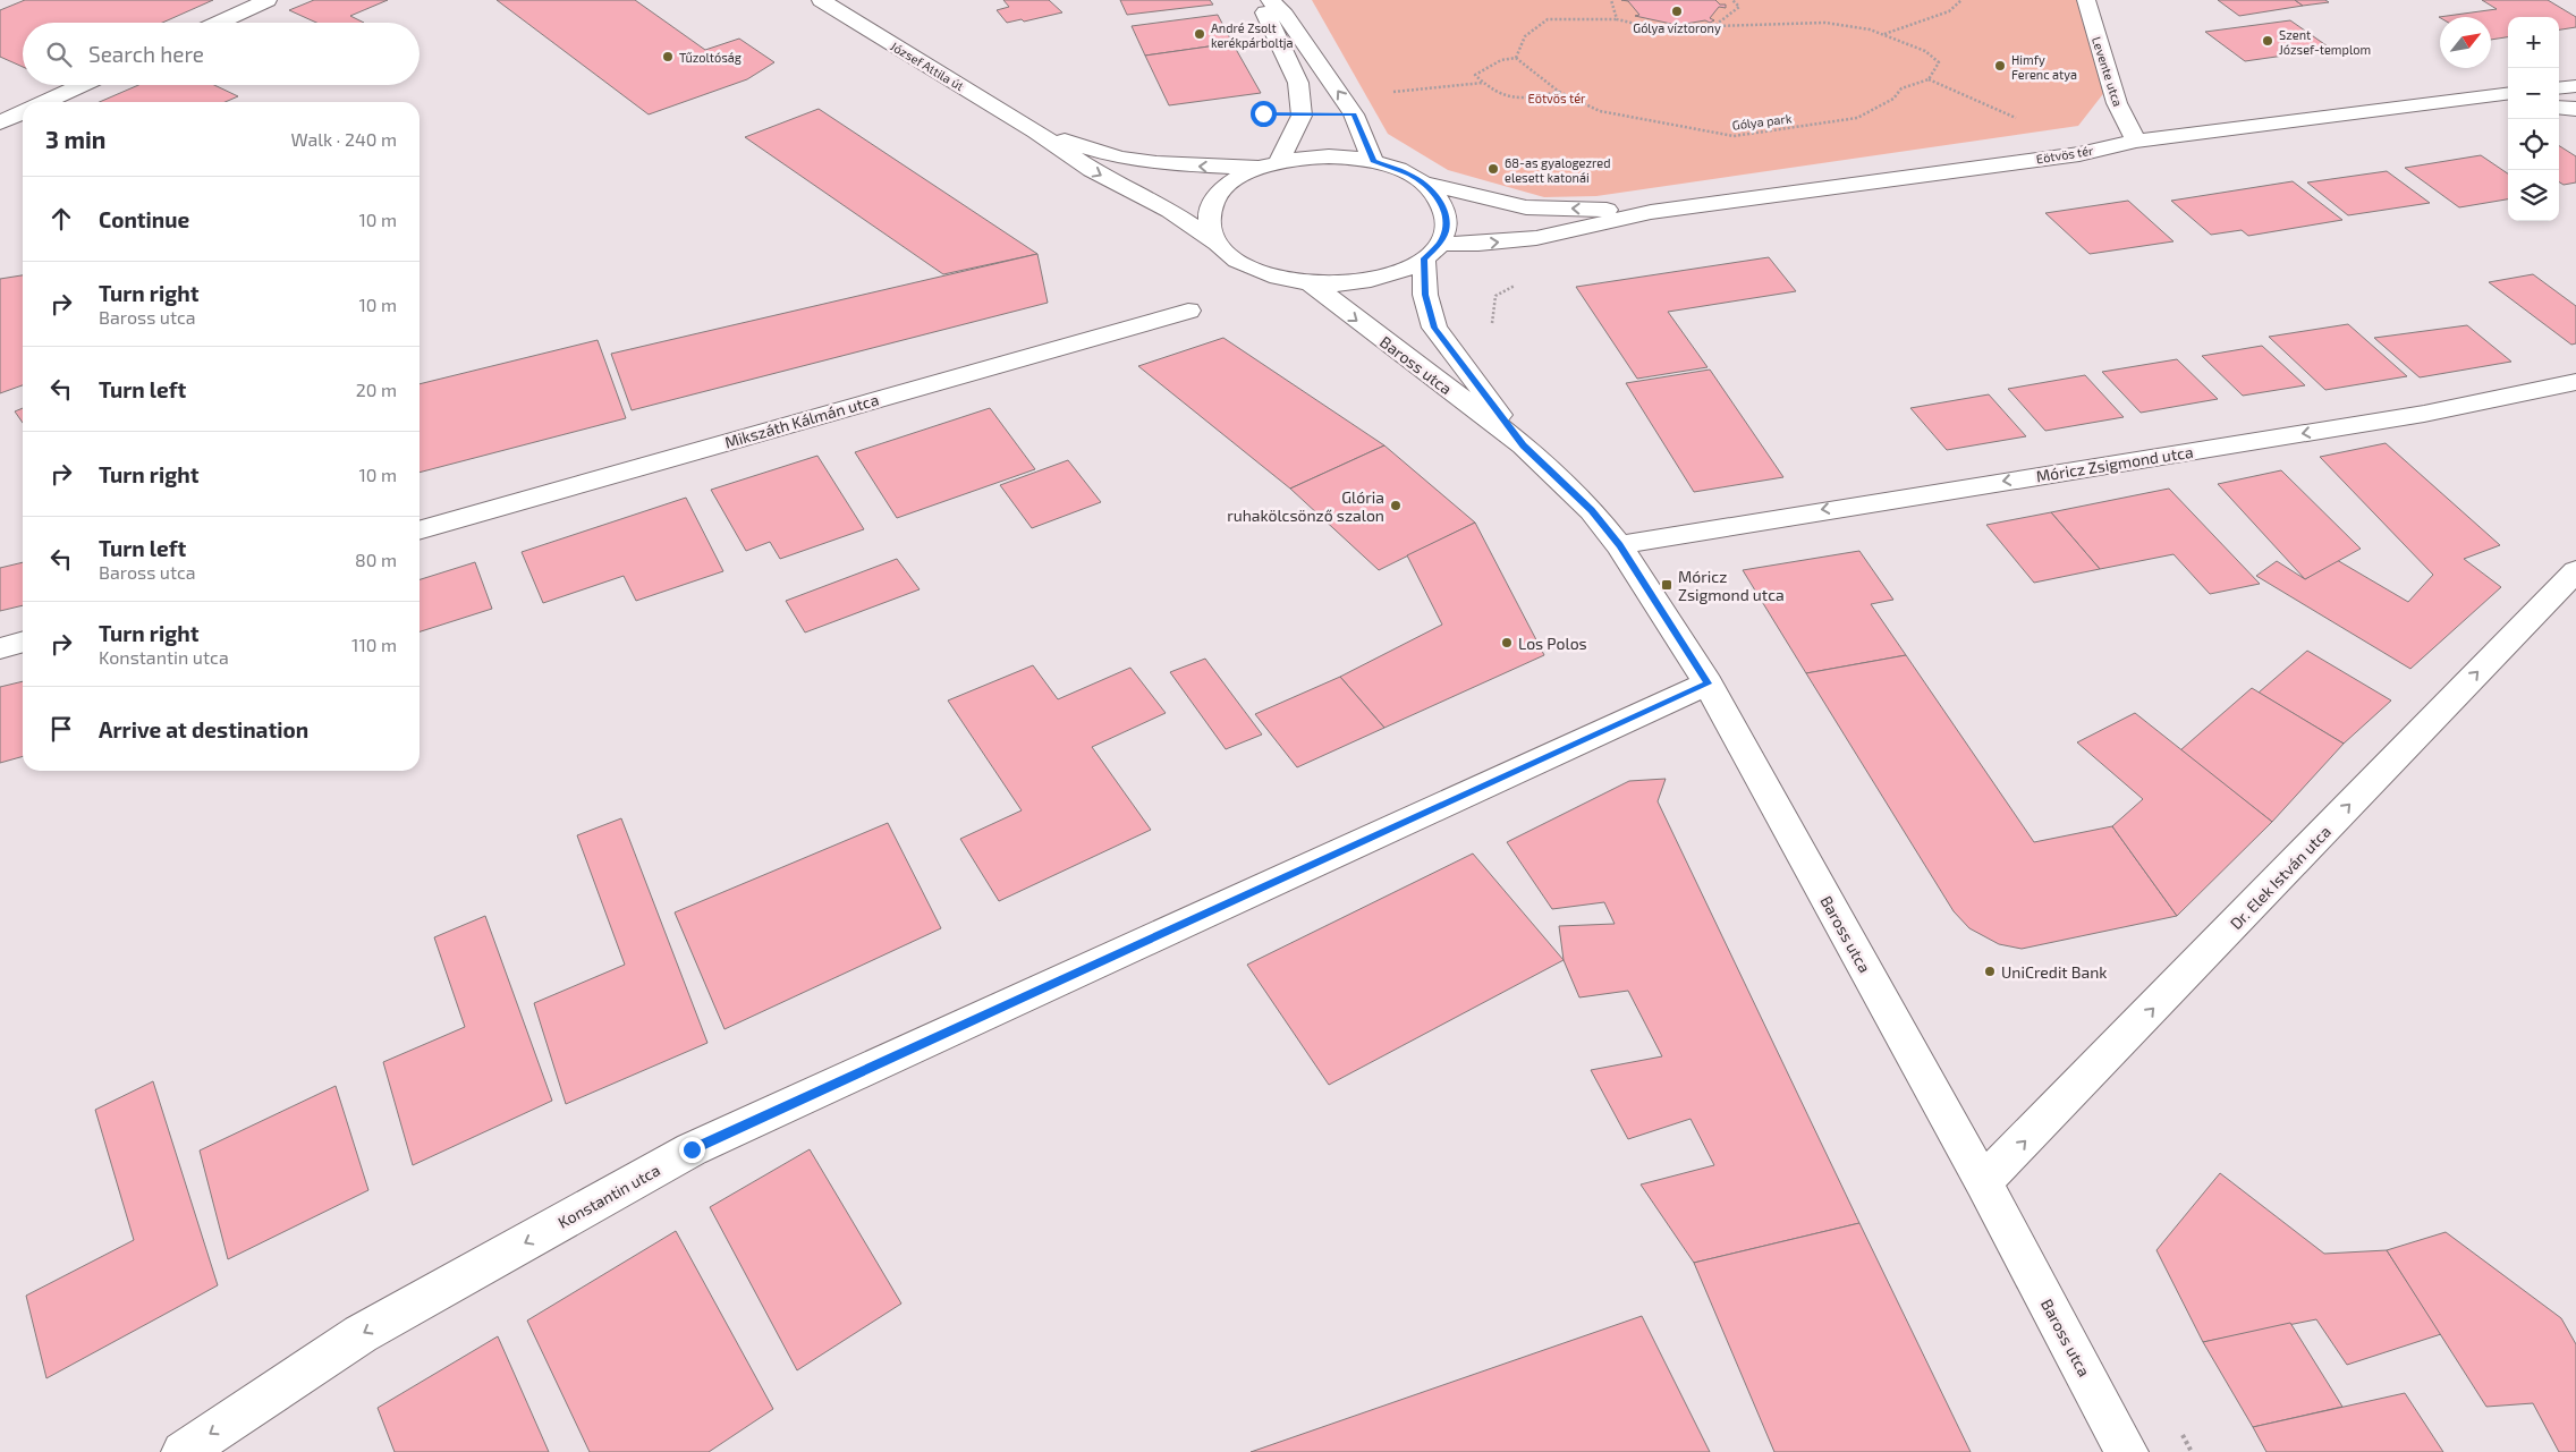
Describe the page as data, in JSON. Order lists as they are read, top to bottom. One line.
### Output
{"streets":{"street":["József Attila út","Levente utca","Eötvös tér","Baross utca","Mikszáth Kálmán utca","Móricz Zsigmond utca","Dr. Elek István utca","Konstantin utca"],"path":["Gólya park"]},"crossings":[["József Attila út","Eötvös tér"],["József Attila út","Baross utca"],["Levente utca","Eötvös tér"],["Eötvös tér","Baross utca"],["Baross utca","Móricz Zsigmond utca"],["Baross utca","Dr. Elek István utca"],["Baross utca","Konstantin utca"]],"one_way":["Móricz Zsigmond utca","Dr. Elek István utca","Konstantin utca"],"parks":["Eötvös tér"],"places":{"other":["Gólya víztorony","André Zsolt kerékpárboltja","Szent József-templom","Tűzoltóság","Himfy Ferenc atya","68-as gyalogezred elesett katonái","Glória ruhakölcsönző szalon","Los Polos","UniCredit Bank"],"transit":["Móricz Zsigmond utca"]},"north":"top right","page":{"map_buttons":["+","−"],"search":"Search here","heading":["3 min","Walk · 240 m"],"list":[["Continue","10 m"],["Turn right","Baross utca","10 m"],["Turn left","20 m"],["Turn right","10 m"],["Turn left","Baross utca","80 m"],["Turn right","Konstantin utca","110 m"],"Arrive at destination"]}}
